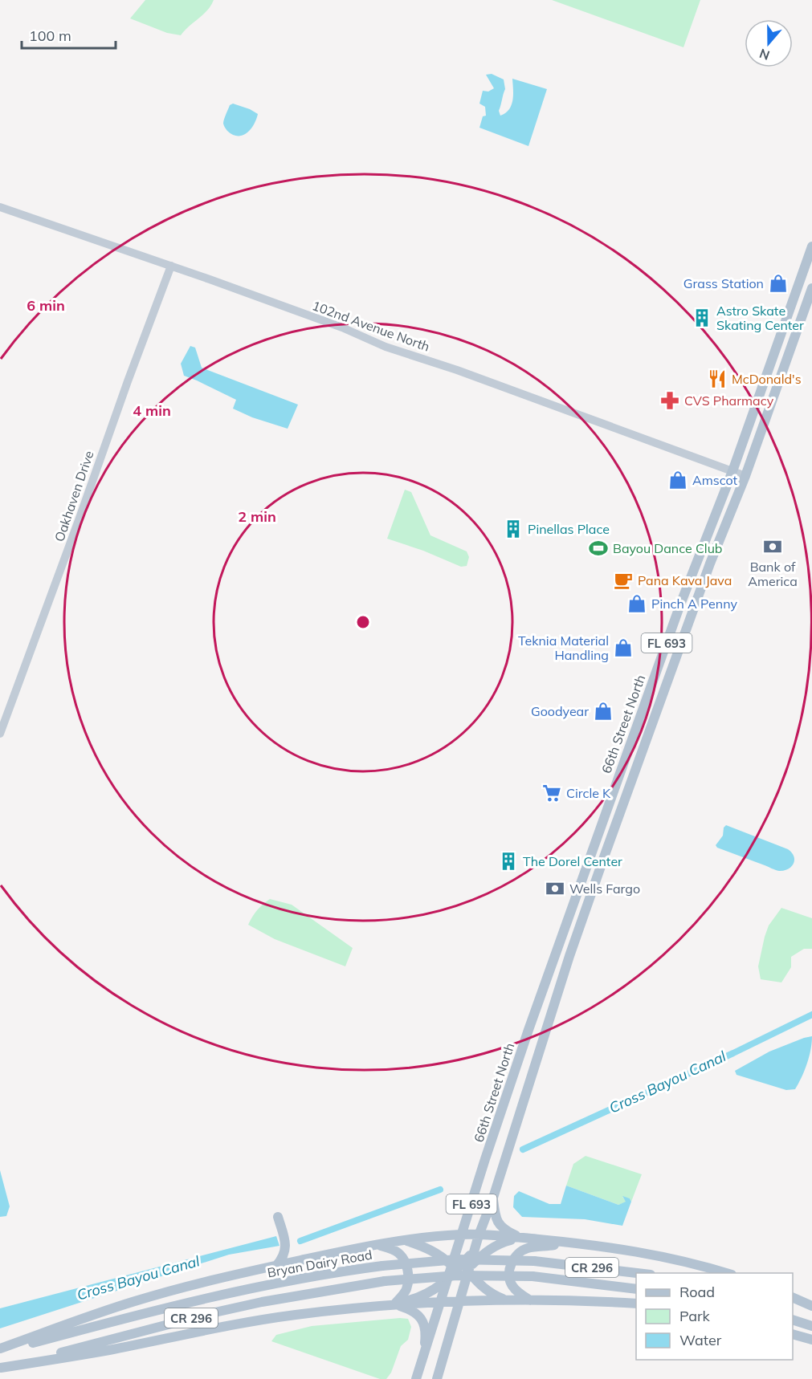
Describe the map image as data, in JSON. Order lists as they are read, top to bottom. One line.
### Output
{"streets":{"main road":["FL 693","66th Street North","Bryan Dairy Road","CR 296"],"street":["102nd Avenue North","Oakhaven Drive"]},"crossings":[["102nd Avenue North","Oakhaven Drive"],["102nd Avenue North","66th Street North"]],"water":["Cross Bayou Canal"],"places":{"shop":["Grass Station","Amscot","Pinch A Penny","Teknia Material Handling","Goodyear"],"building":["Astro Skate Skating Center","Pinellas Place","The Dorel Center"],"restaurant":["McDonald's"],"pharmacy":["CVS Pharmacy"],"bank":["Bank of America","Wells Fargo"],"sports":["Bayou Dance Club"],"cafe":["Pana Kava Java"],"supermarket":["Circle K"]},"legend":["Road","Park","Water"],"scale_bar":"100 m","north":"bottom","rings":["6 min","4 min","2 min"]}
